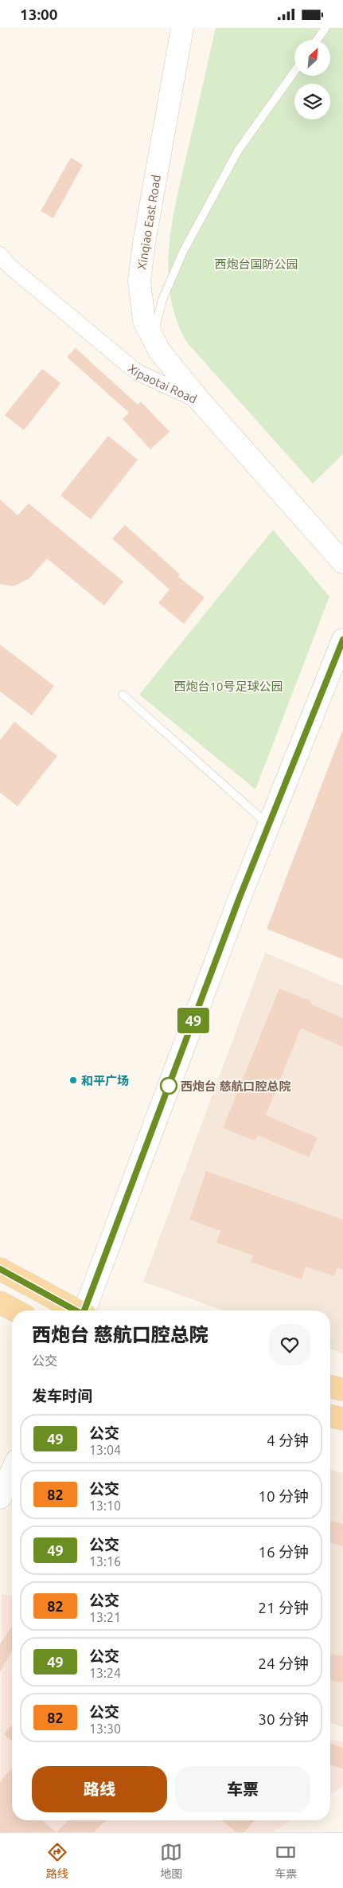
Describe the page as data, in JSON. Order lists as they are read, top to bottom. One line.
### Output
{"streets":{"street":["Xinqiao East Road","Xipaotai Road"]},"crossings":[["Xinqiao East Road","Xipaotai Road"]],"parks":["西炮台国防公园","西炮台10号足球公园"],"places":["和平广场","西炮台 慈航口腔总院"],"lines":["bus line 49"],"north":"top right","page":{"status":"13:00","on_map":"49","heading":[["西炮台 慈航口腔总院","公交"],"发车时间"],"list":[{"mark":"49","name":"公交","note":"13:04","value":"4 分钟"},{"mark":"82","name":"公交","note":"13:10","value":"10 分钟"},{"mark":"49","name":"公交","note":"13:16","value":"16 分钟"},{"mark":"82","name":"公交","note":"13:21","value":"21 分钟"},{"mark":"49","name":"公交","note":"13:24","value":"24 分钟"},{"mark":"82","name":"公交","note":"13:30","value":"30 分钟"}],"buttons":["路线","车票"],"tabs":["路线","地图","车票"]}}
